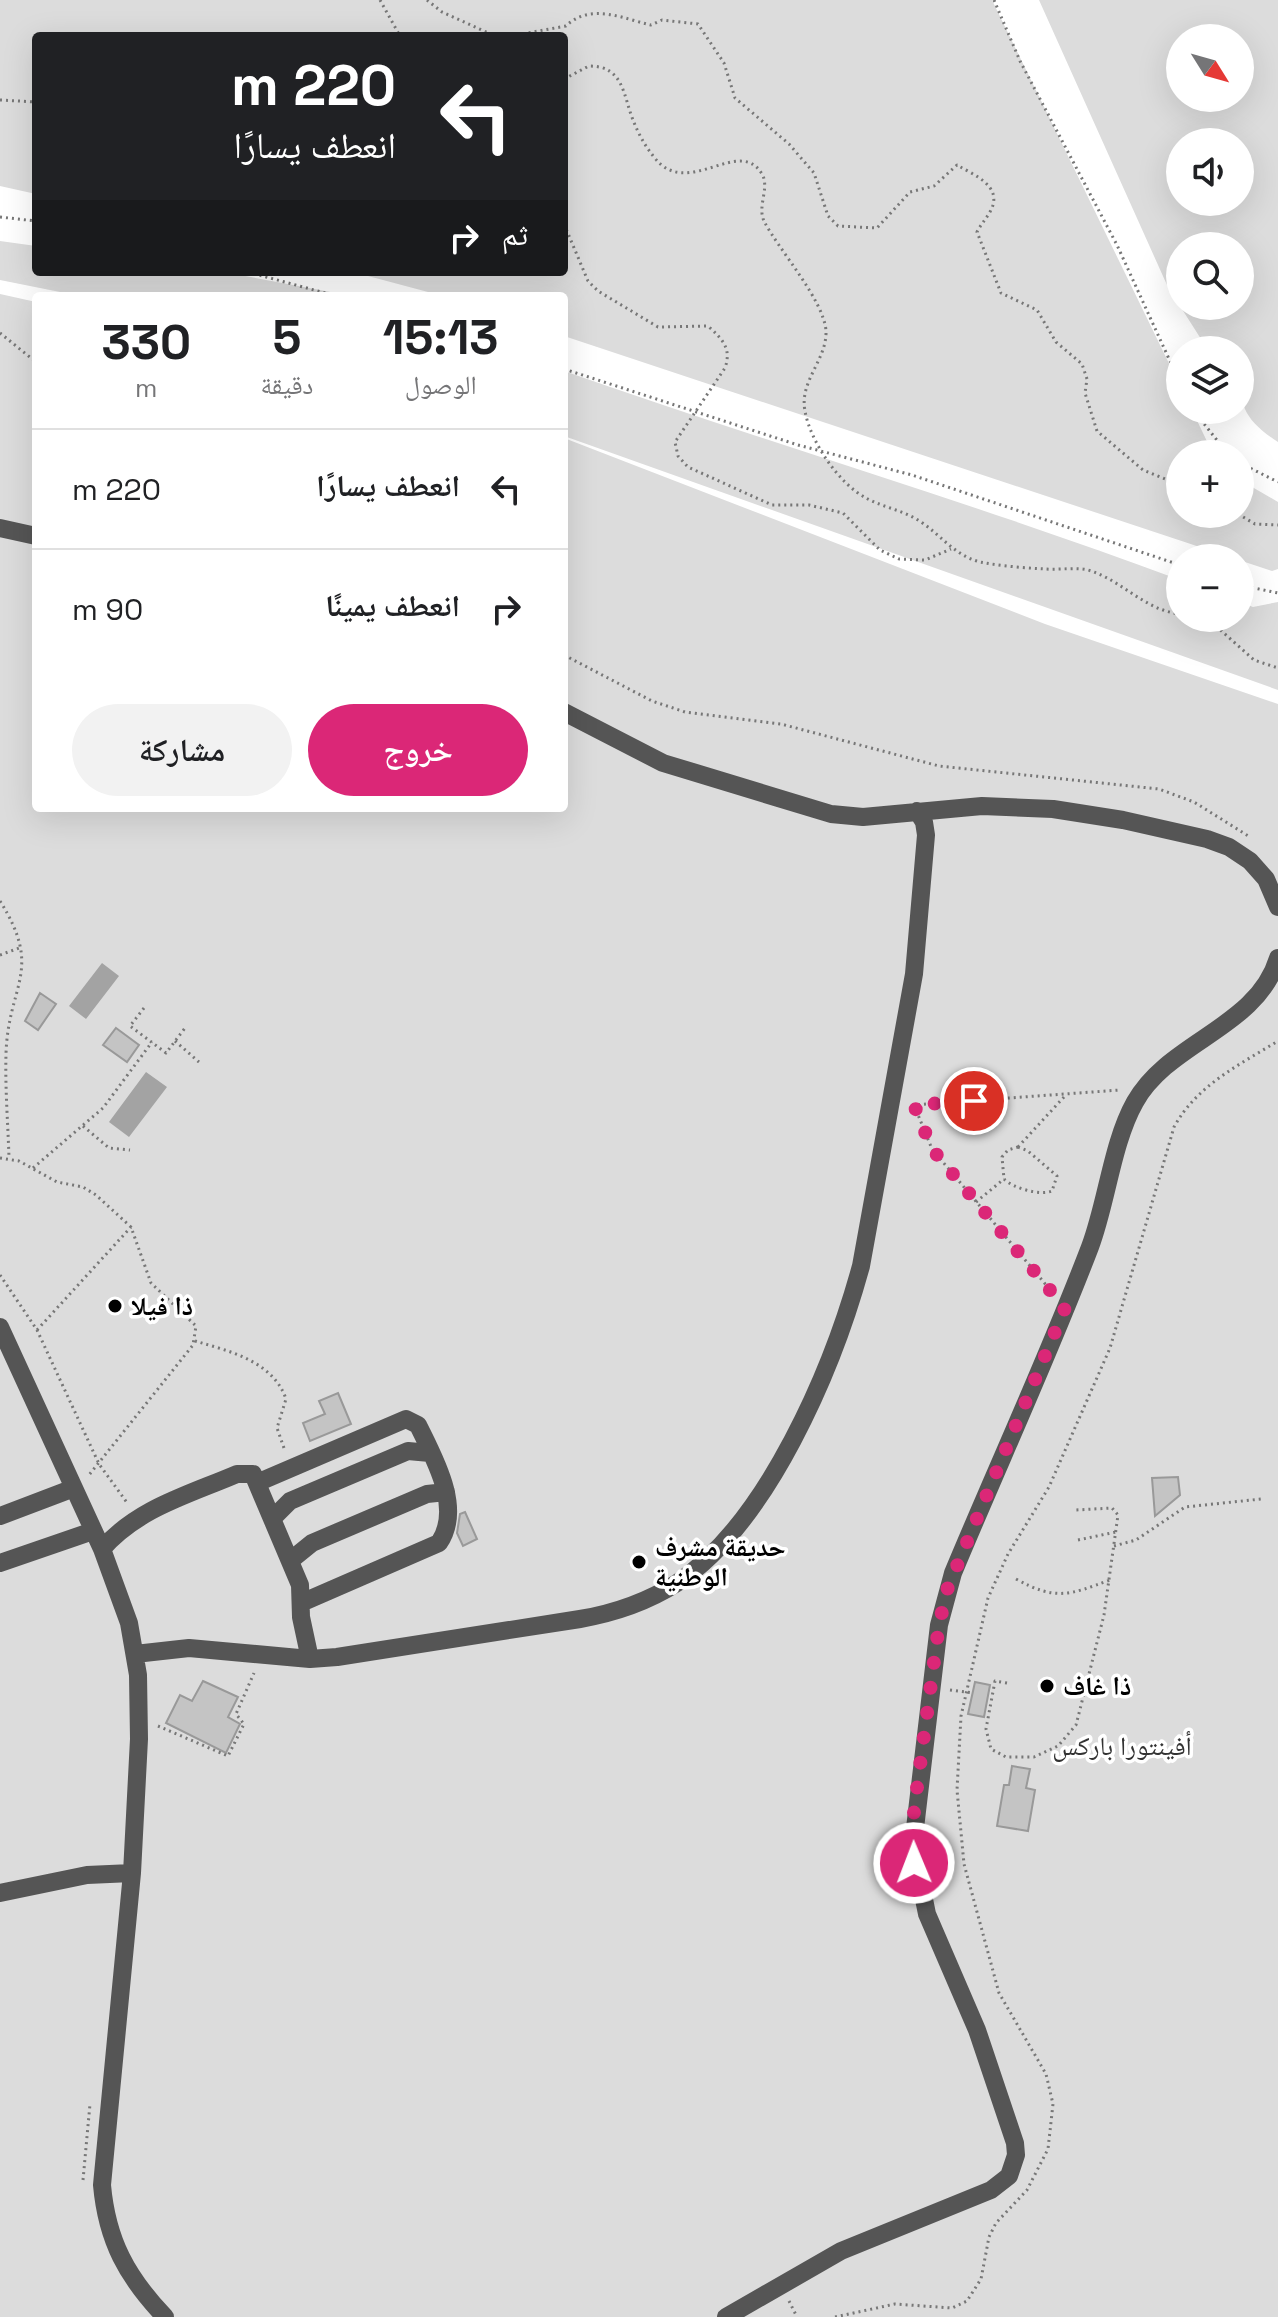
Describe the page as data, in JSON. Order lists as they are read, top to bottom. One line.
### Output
{"parks":["أفينتورا باركس"],"places":["ذا فيلا","حديقة مشرف الوطنية","ذا غاف"],"north":"bottom right","page":{"map_buttons":["+","−"],"turn":["220 m","انعطف يسارًا"],"then":"ثم","eta":["15:13","الوصول","5","دقيقة","330","m"],"list":[{"name":"انعطف يسارًا","value":"220 m"},{"name":"انعطف يمينًا","value":"90 m"}],"buttons":["خروج","مشاركة"]}}
